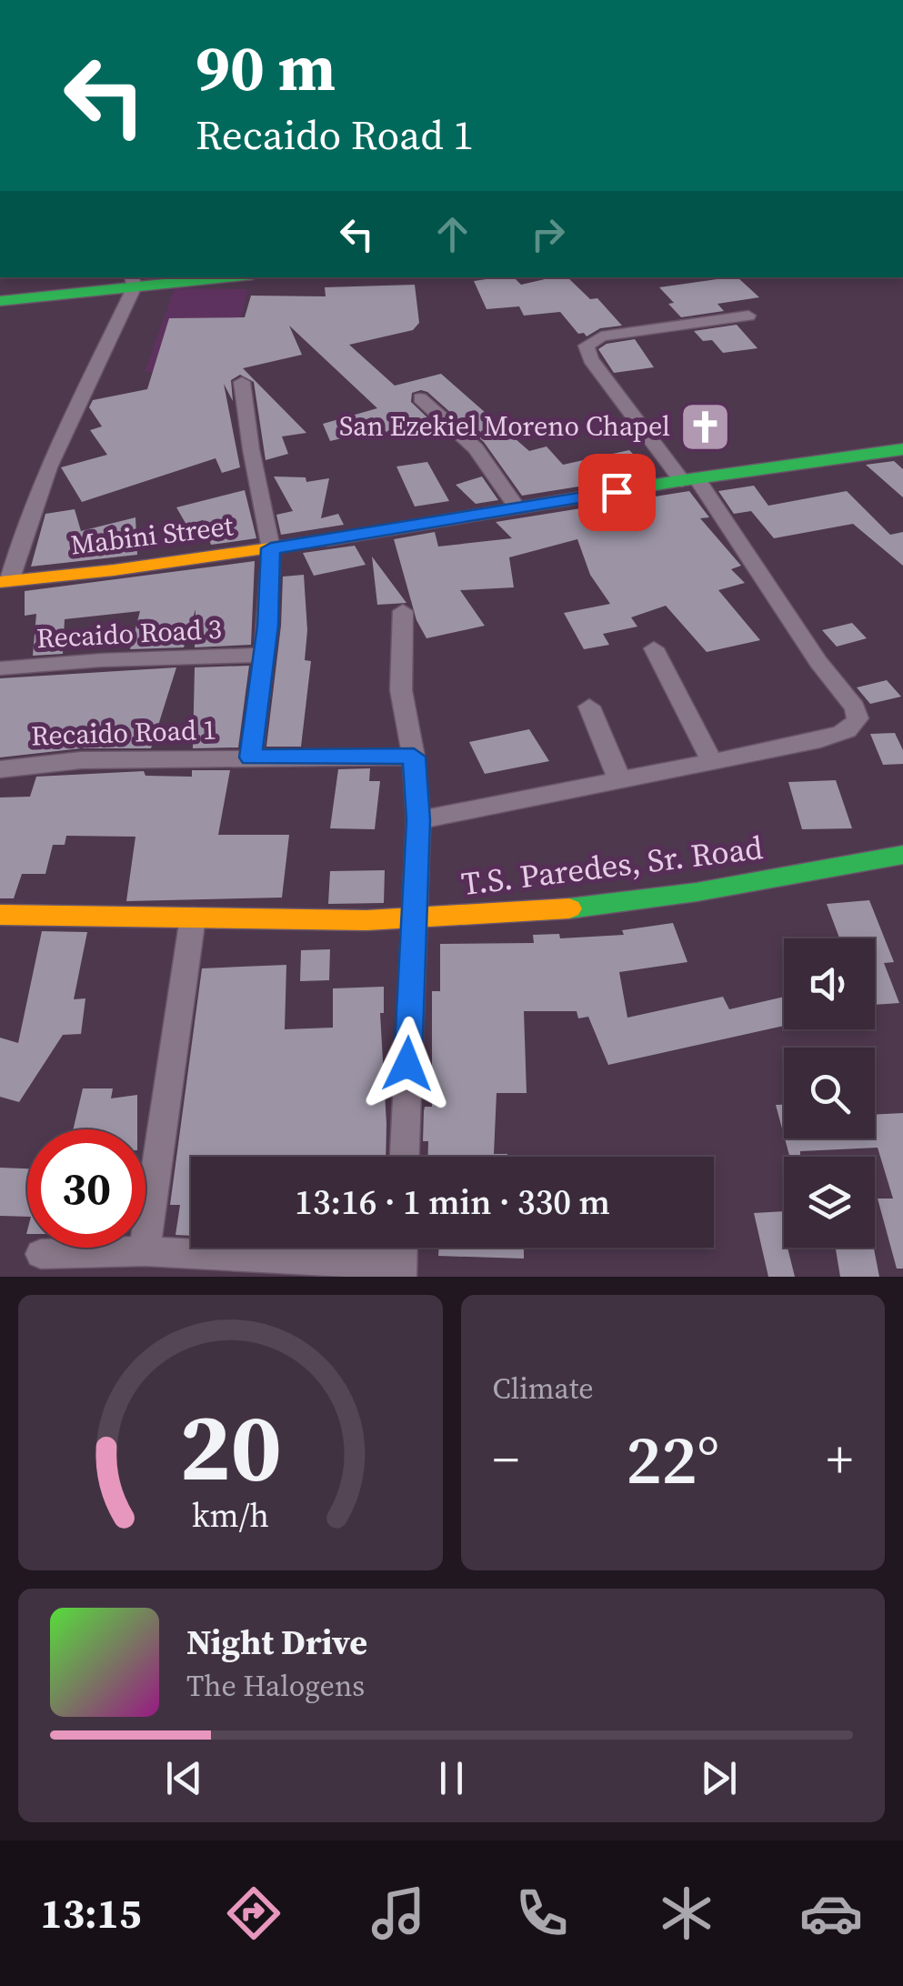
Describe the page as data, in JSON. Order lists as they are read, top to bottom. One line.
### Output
{"streets":{"street":["Mabini Street","Recaido Road 3","Recaido Road 1","T.S. Paredes, Sr. Road"]},"places":{"church":["San Ezekiel Moreno Chapel"]},"page":{"turn":["90 m","Recaido Road 1"],"limit":"30","trip":"13:16 · 1 min · 330 m","tile":"Climate","heat":["−","22°","+"],"song":["Night Drive","The Halogens"],"tabs":"13:15","gauge":["20","km/h"]}}
